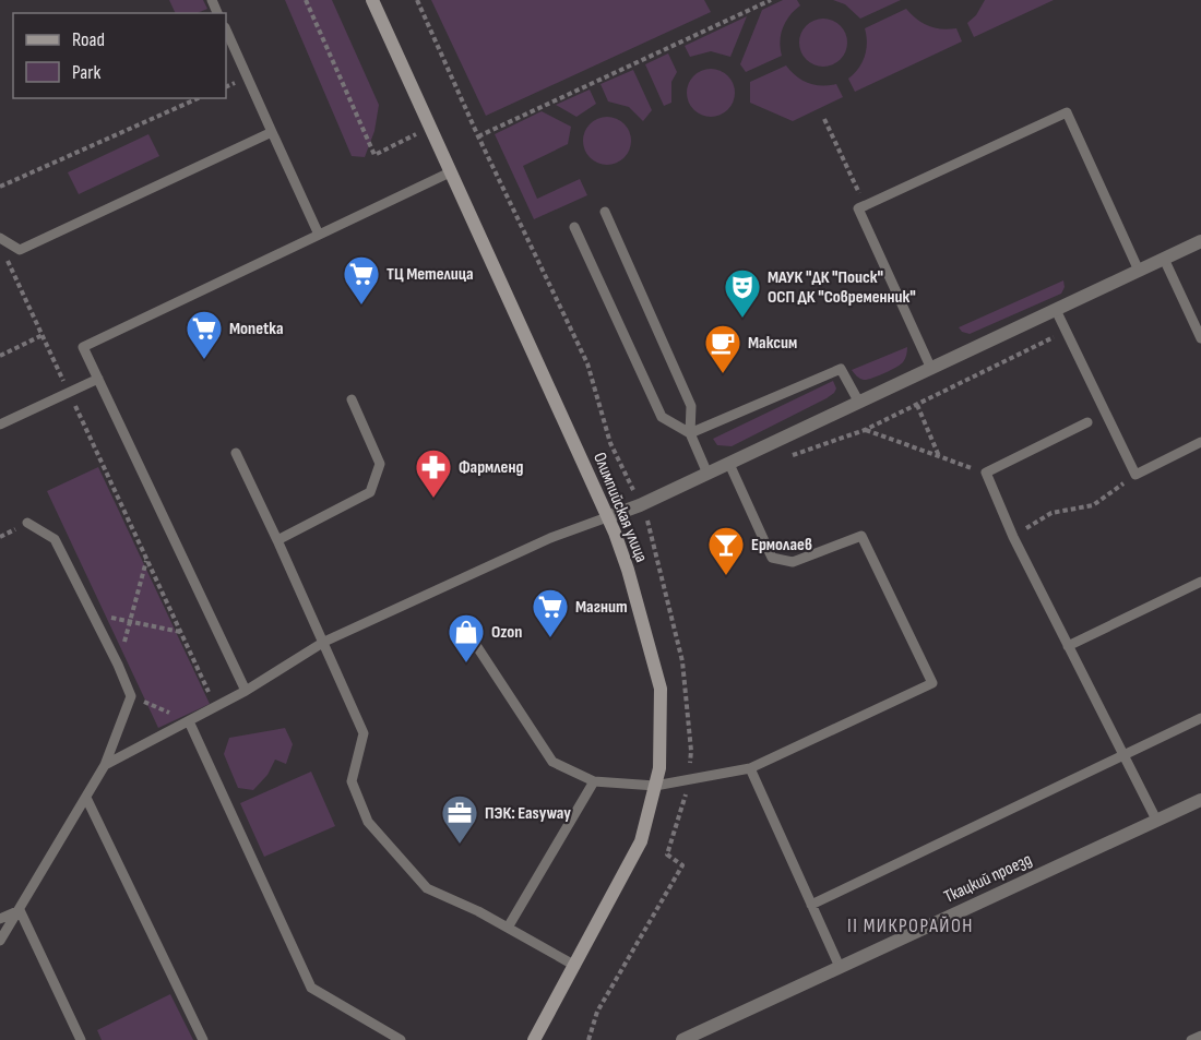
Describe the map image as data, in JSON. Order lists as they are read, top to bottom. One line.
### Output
{"streets":{"street":["Олимпийская улица","Ткацкий проезд"]},"districts":["II МИКРОРАЙОН"],"places":{"supermarket":["ТЦ Метелица","Monetka","Магнит"],"theatre":["МАУК \"ДК \"Поиск\" ОСП ДК \"Современник\""],"cafe":["Максим"],"pharmacy":["Фармленд"],"bar":["Ермолаев"],"shop":["Ozon"],"office":["ПЭК: Easyway"]},"legend":["Road","Park"]}
